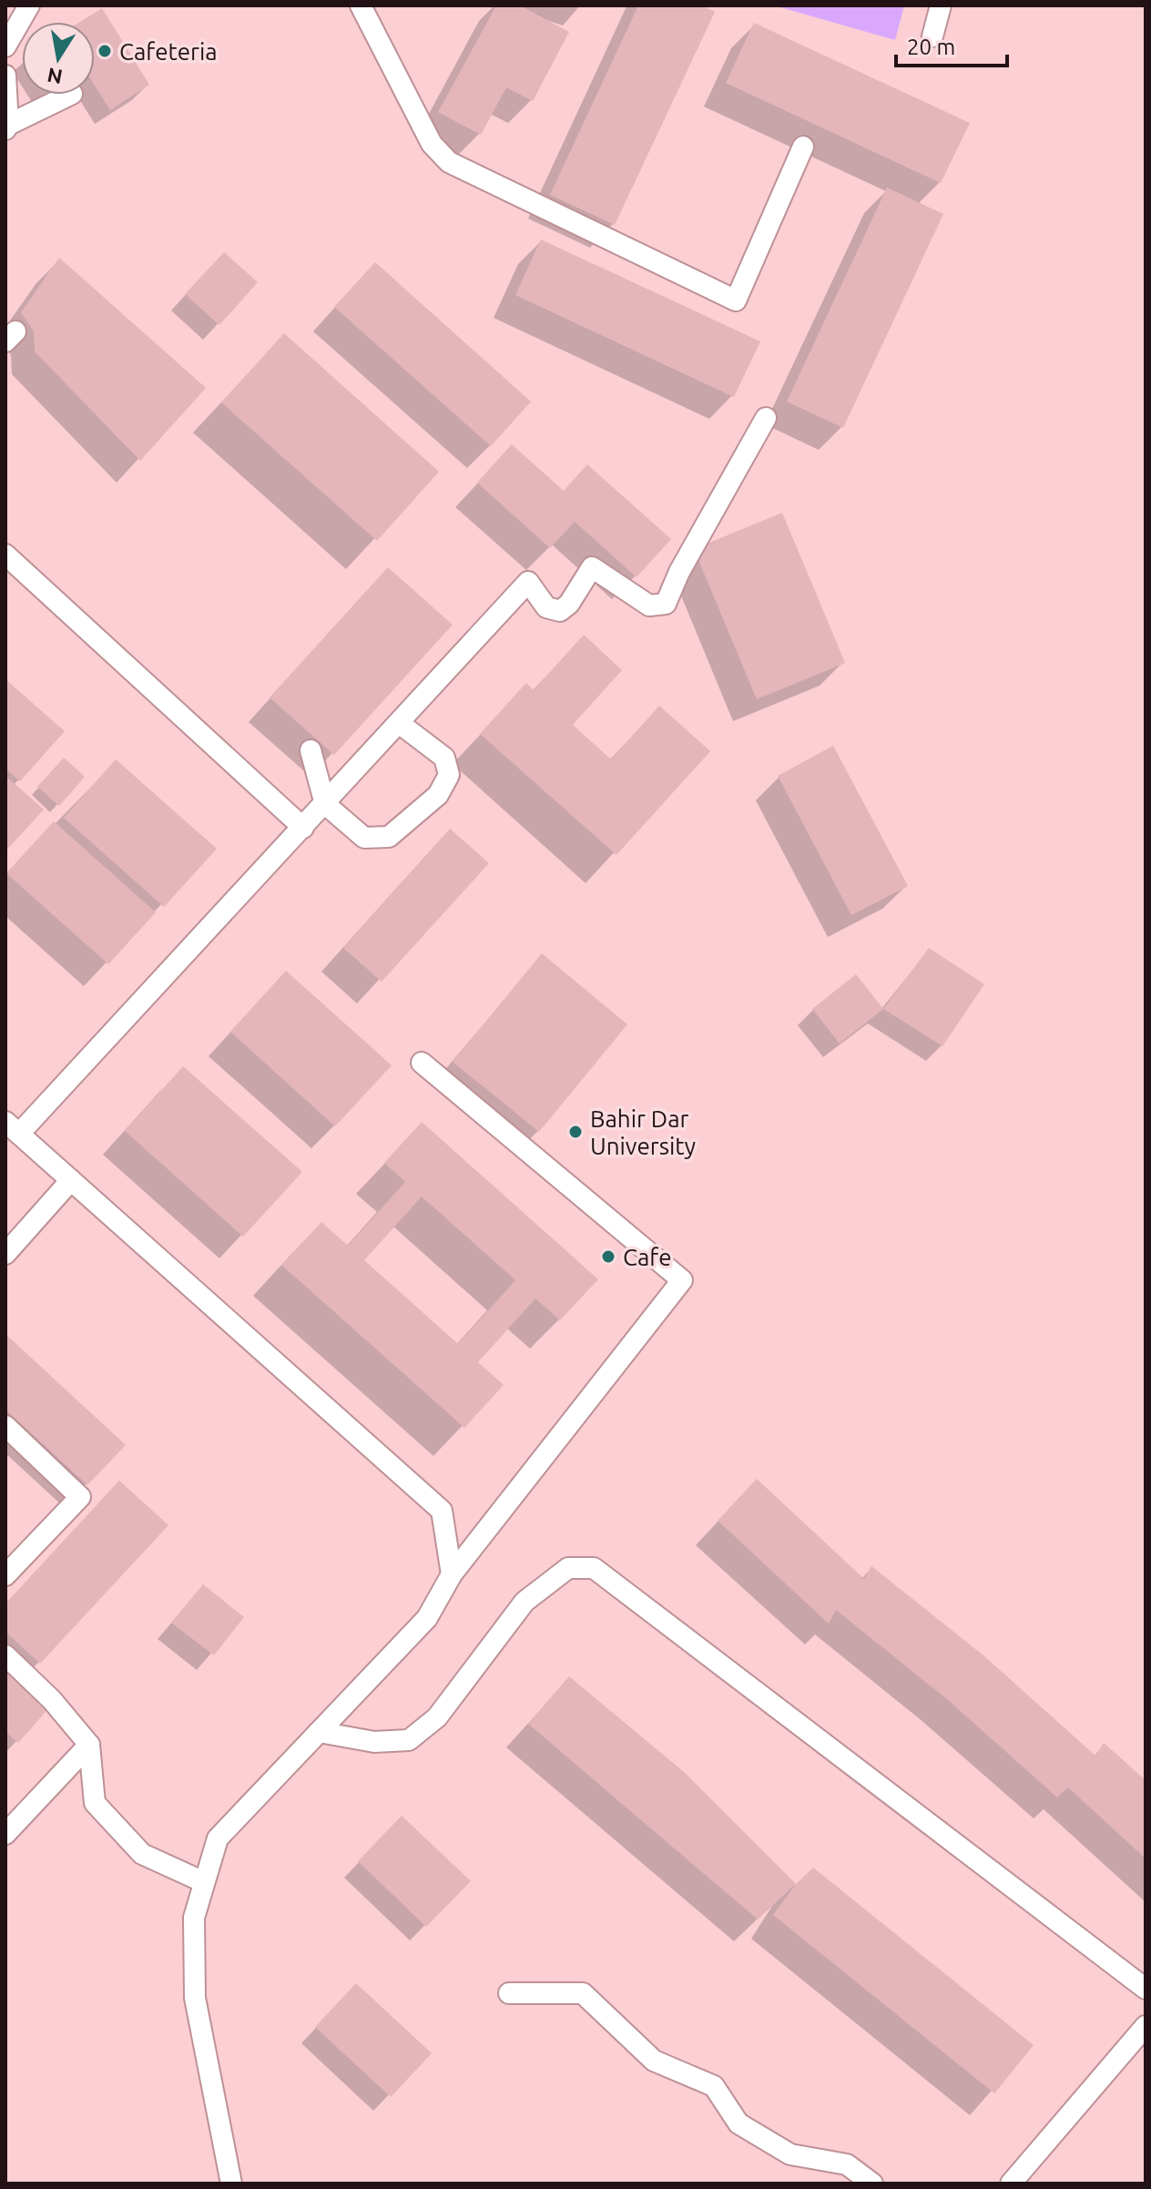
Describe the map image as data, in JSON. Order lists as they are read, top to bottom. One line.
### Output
{"places":["Cafeteria","Bahir Dar University","Cafe"],"scale_bar":"20 m","north":"bottom"}
